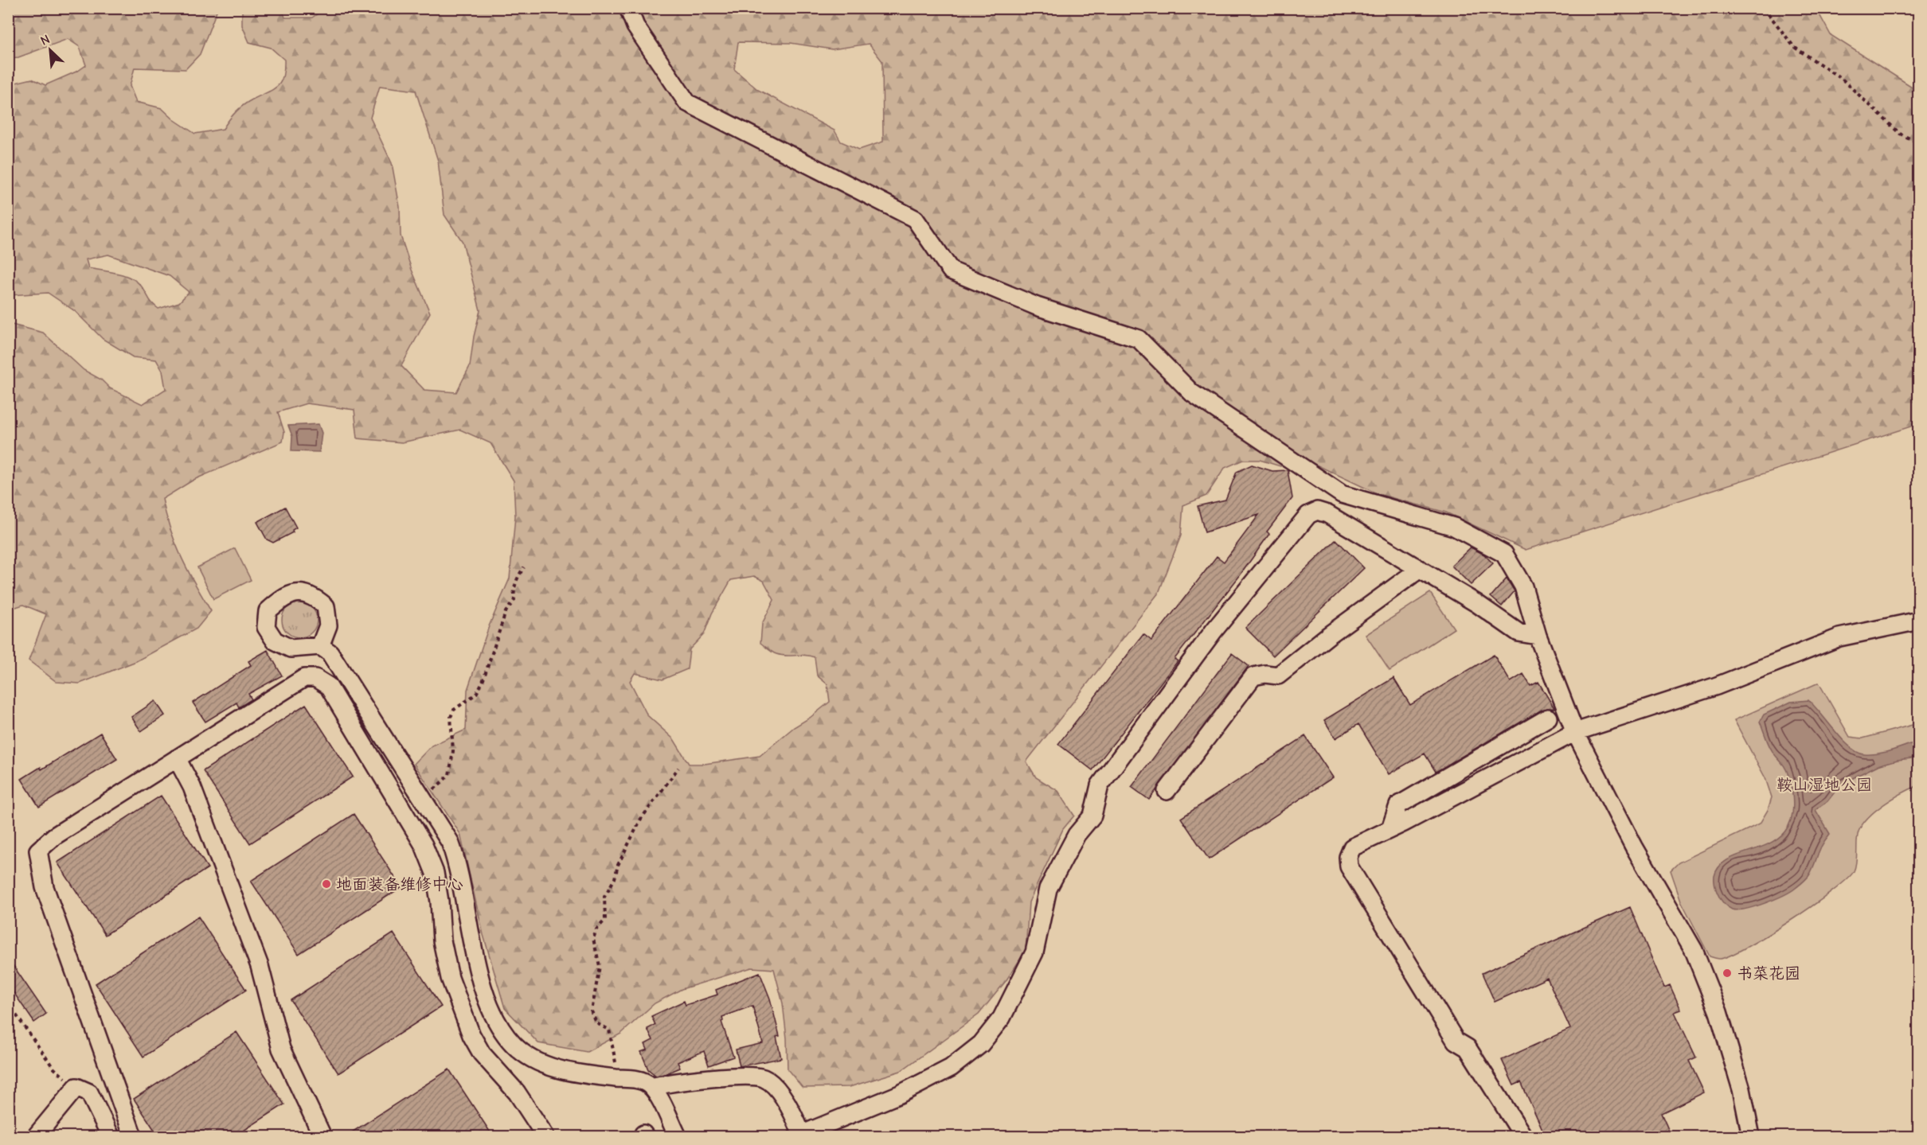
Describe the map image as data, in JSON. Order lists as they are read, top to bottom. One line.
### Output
{"parks":["鞍山湿地公园"],"places":["地面装备维修中心","书菜花园"],"north":"top left"}
